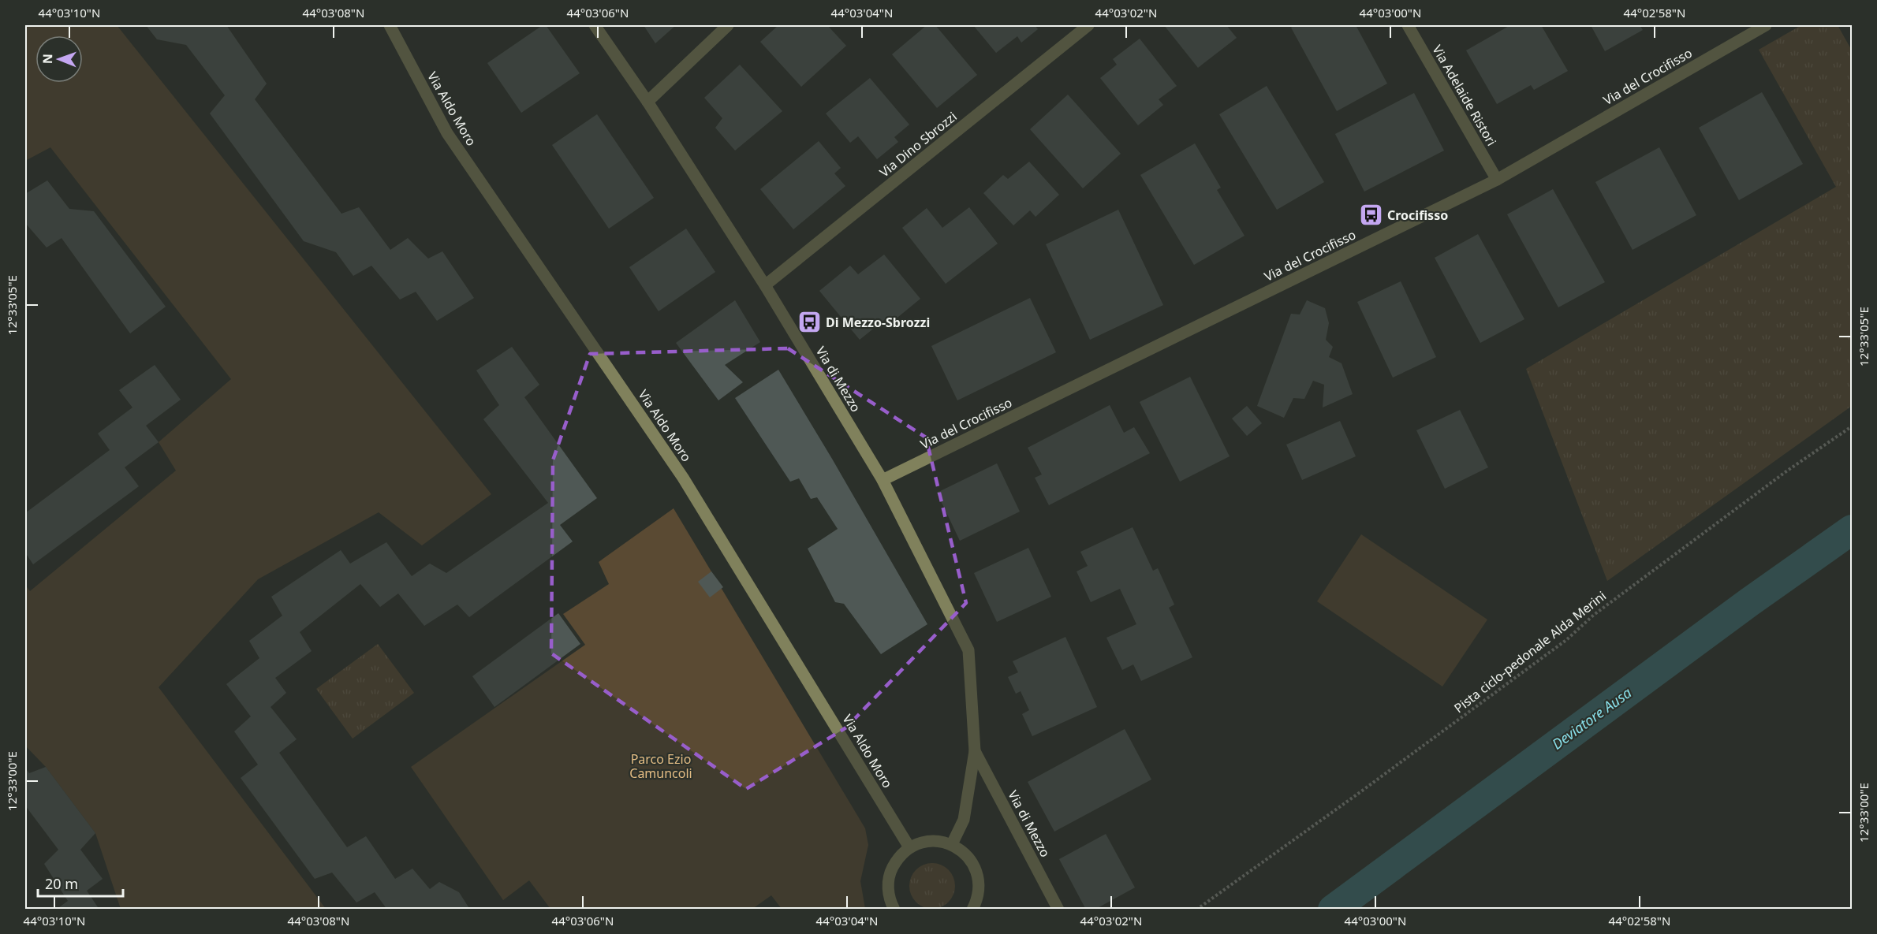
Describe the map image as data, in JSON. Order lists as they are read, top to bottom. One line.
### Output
{"streets":{"street":["Via del Crocifisso","Via Adelaide Ristori","Via Aldo Moro","Via Dino Sbrozzi","Via di Mezzo"],"path":["Pista ciclo-pedonale Alda Merini"]},"crossings":[["Via del Crocifisso","Via Adelaide Ristori"],["Via del Crocifisso","Via di Mezzo"],["Via Dino Sbrozzi","Via di Mezzo"]],"water":["Deviatore Ausa"],"parks":["Parco Ezio Camuncoli"],"places":{"bus stop":["Crocifisso","Di Mezzo-Sbrozzi"]},"scale_bar":"20 m","north":"left","coordinates":["44°03'10\"N","44°03'08\"N","44°03'06\"N","44°03'04\"N","44°03'02\"N","44°03'00\"N","44°02'58\"N","12°33'05\"E","12°33'00\"E"]}
